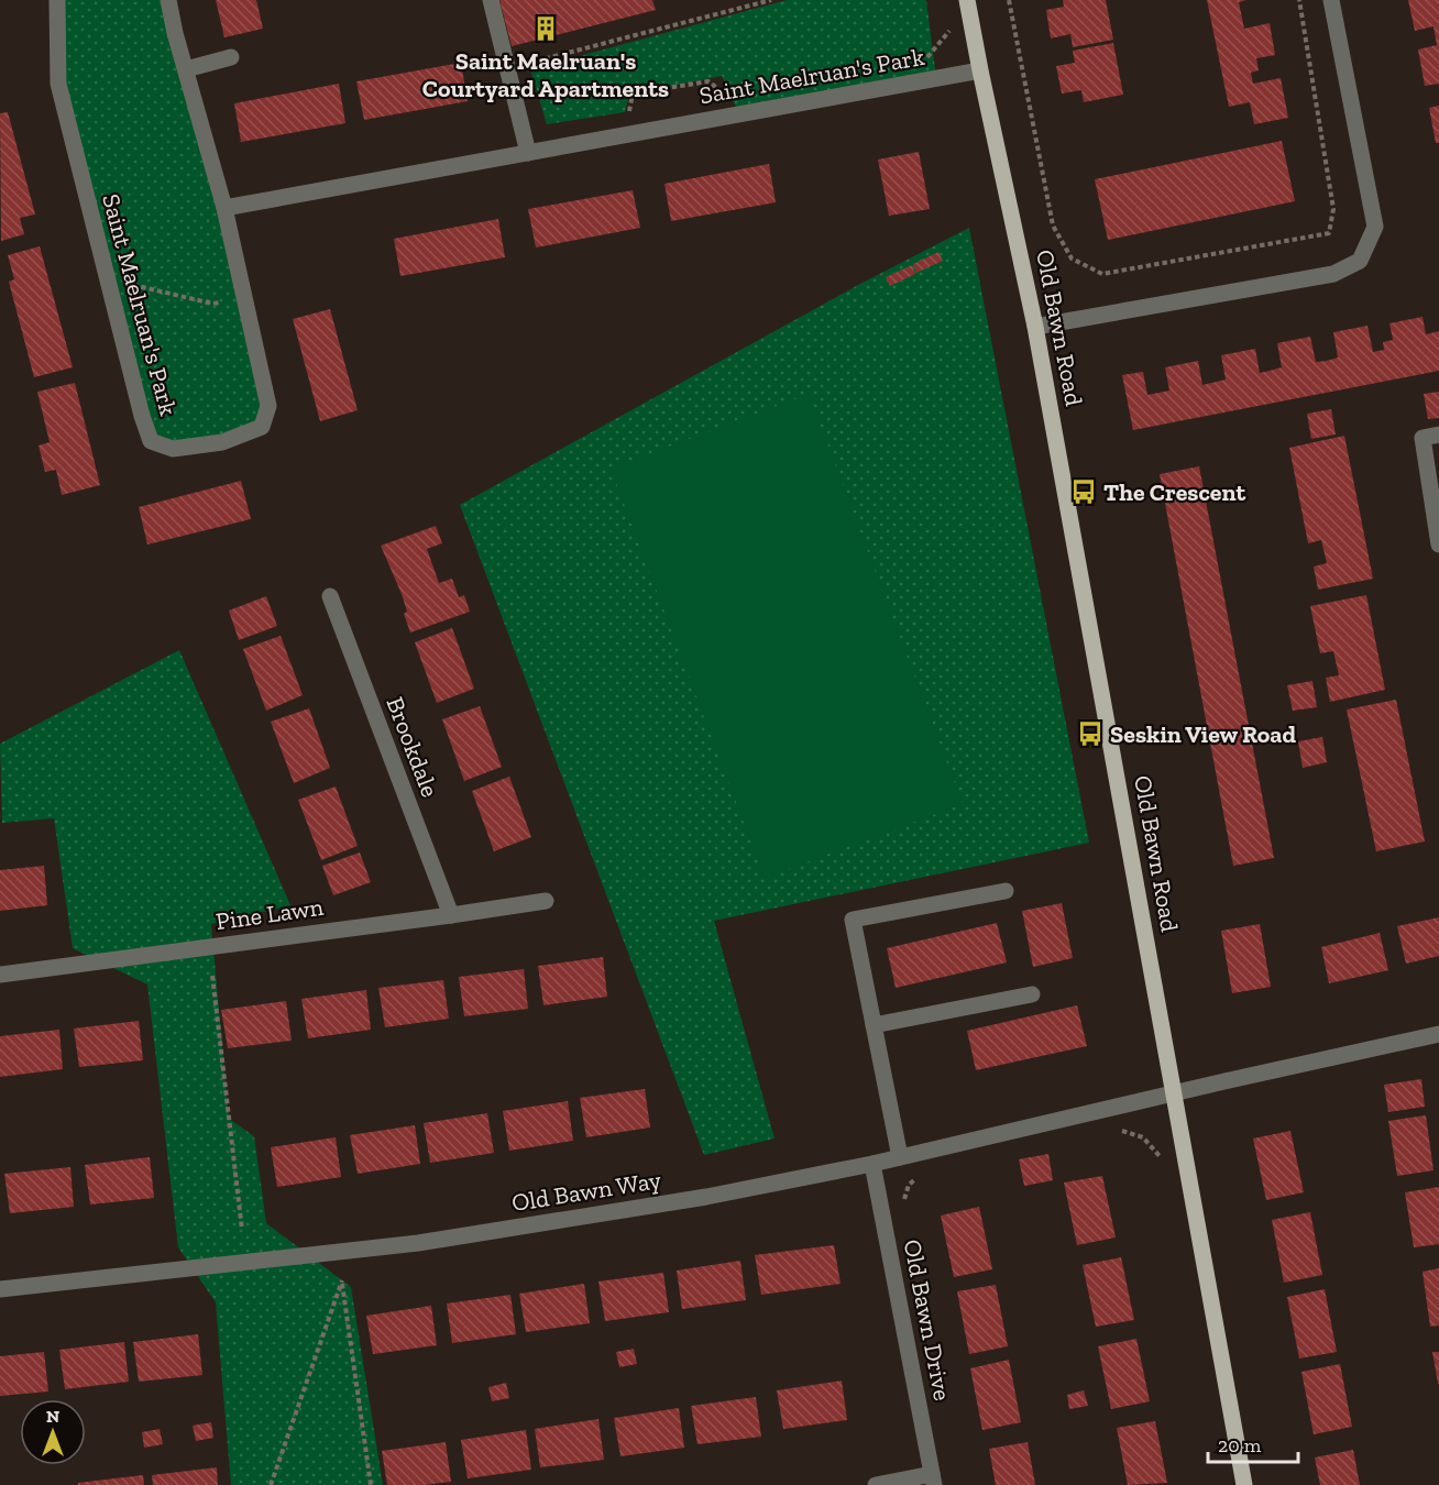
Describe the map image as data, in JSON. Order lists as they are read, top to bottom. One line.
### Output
{"streets":{"main road":["Old Bawn Road"],"street":["Saint Maelruan's Park","Brookdale","Pine Lawn","Old Bawn Way","Old Bawn Drive"]},"crossings":[["Saint Maelruan's Park","Old Bawn Road"],["Old Bawn Road","Old Bawn Way"],["Brookdale","Pine Lawn"],["Old Bawn Way","Old Bawn Drive"]],"places":{"building":["Saint Maelruan's Courtyard Apartments"],"bus stop":["The Crescent","Seskin View Road"]},"scale_bar":"20 m","north":"top"}
